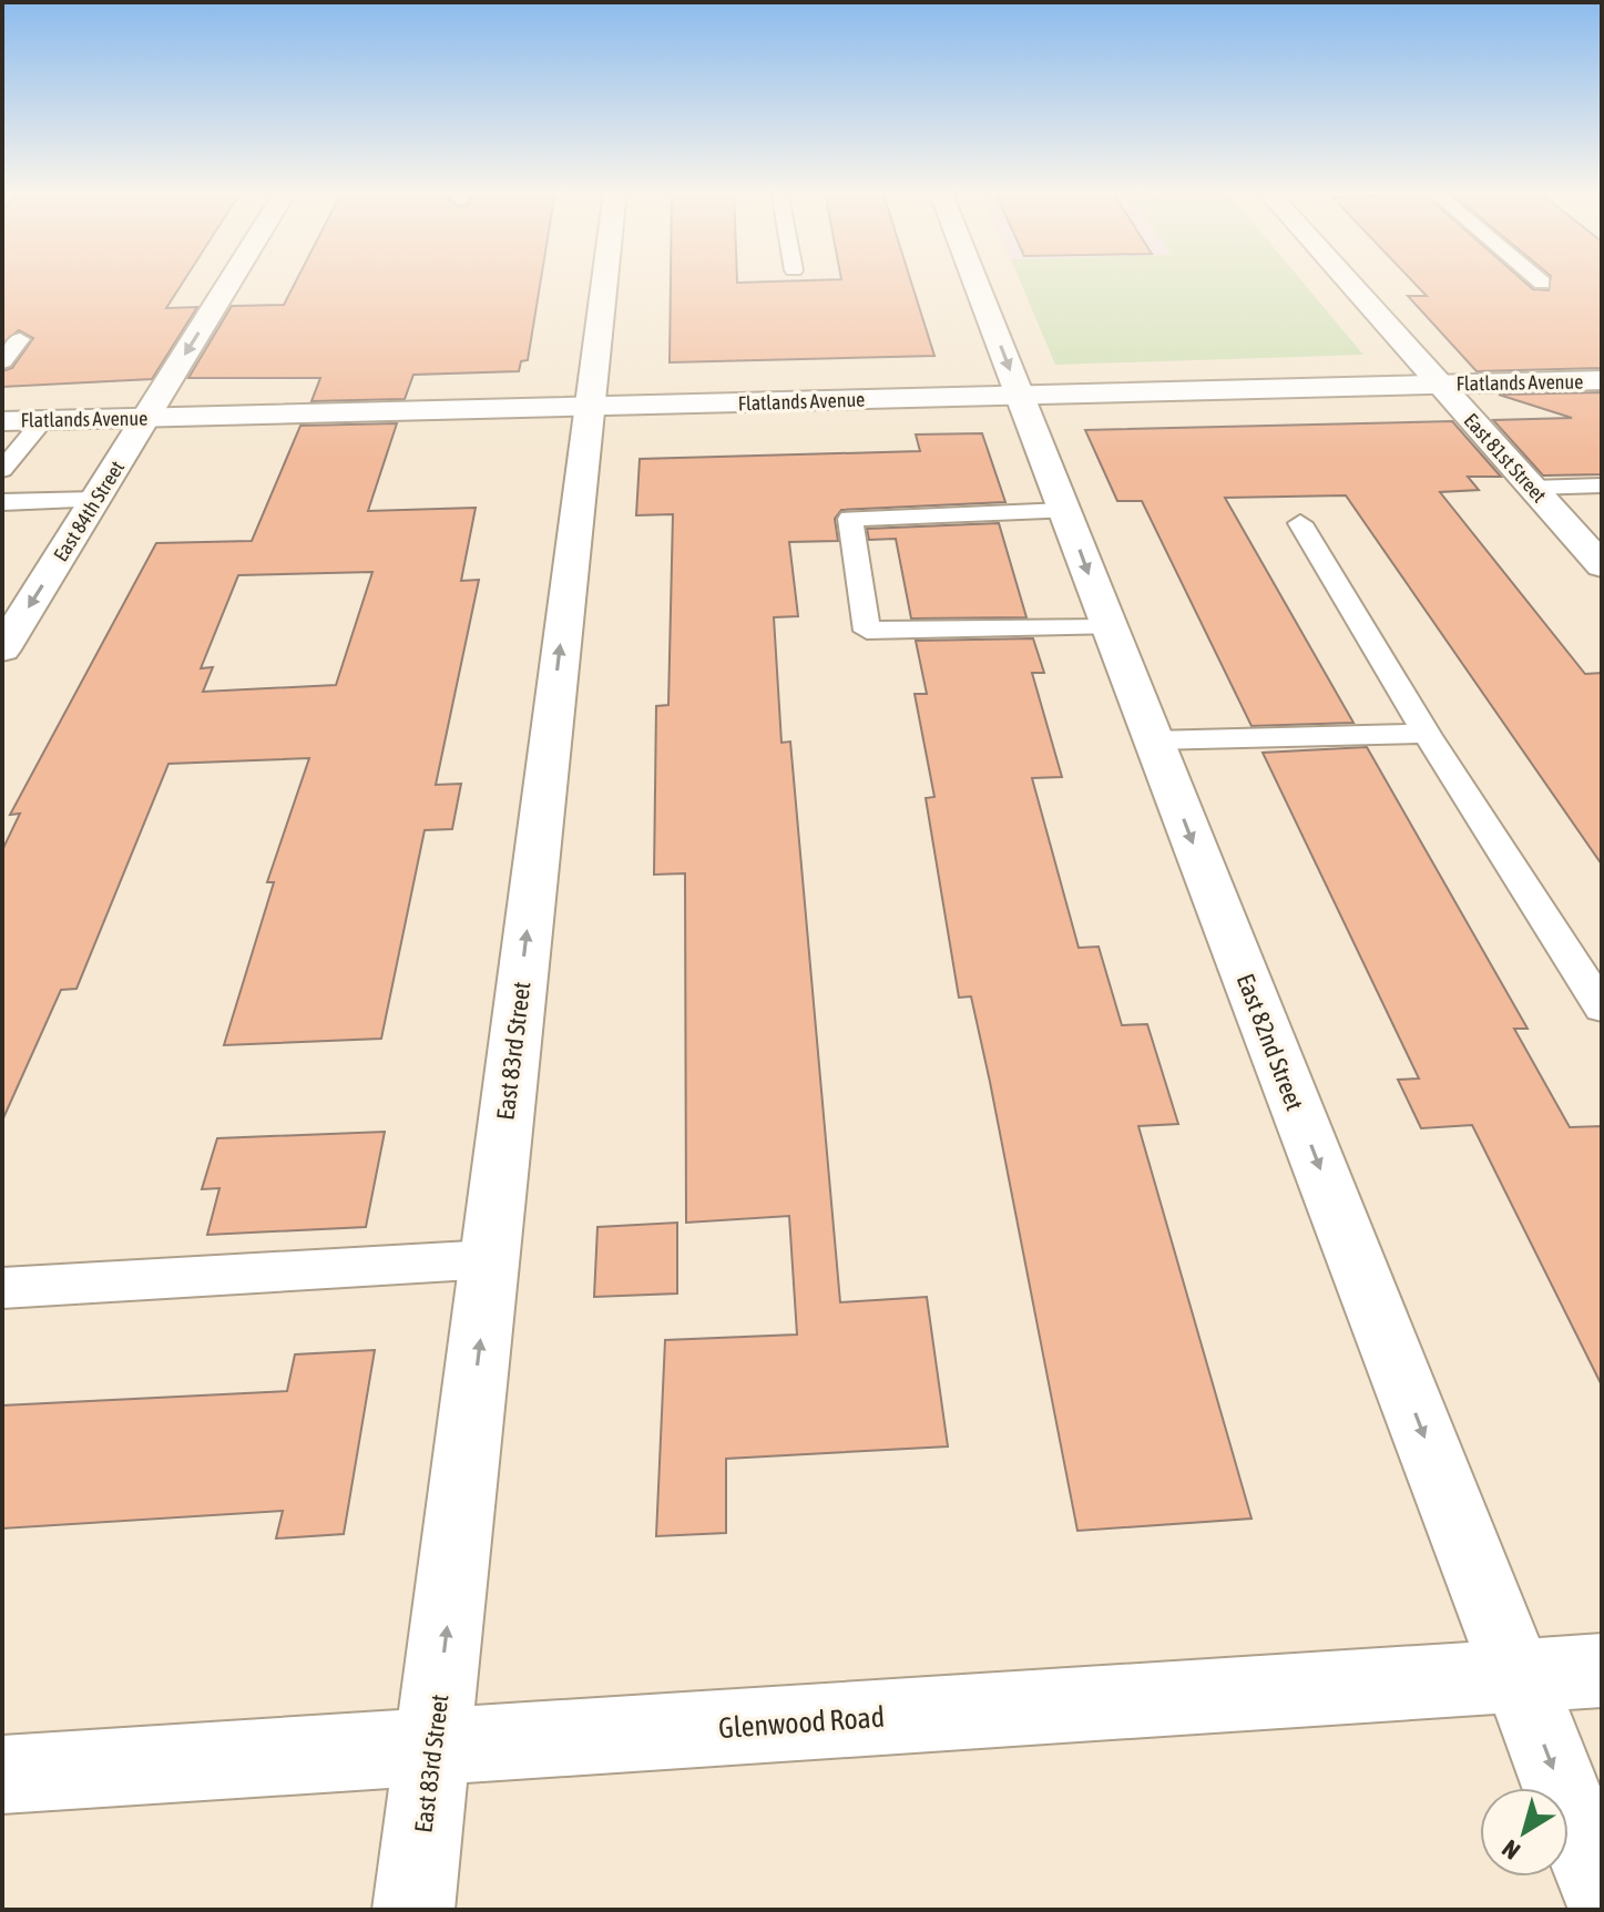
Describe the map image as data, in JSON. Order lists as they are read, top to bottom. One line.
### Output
{"streets":{"street":["Flatlands Avenue","East 81st Street","East 84th Street","East 82nd Street","East 83rd Street","Glenwood Road"]},"crossings":[["Flatlands Avenue","East 81st Street"],["Flatlands Avenue","East 84th Street"],["Flatlands Avenue","East 82nd Street"],["Flatlands Avenue","East 83rd Street"],["East 82nd Street","Glenwood Road"],["East 83rd Street","Glenwood Road"]],"one_way":["East 84th Street","East 82nd Street","East 83rd Street"],"north":"bottom left"}
